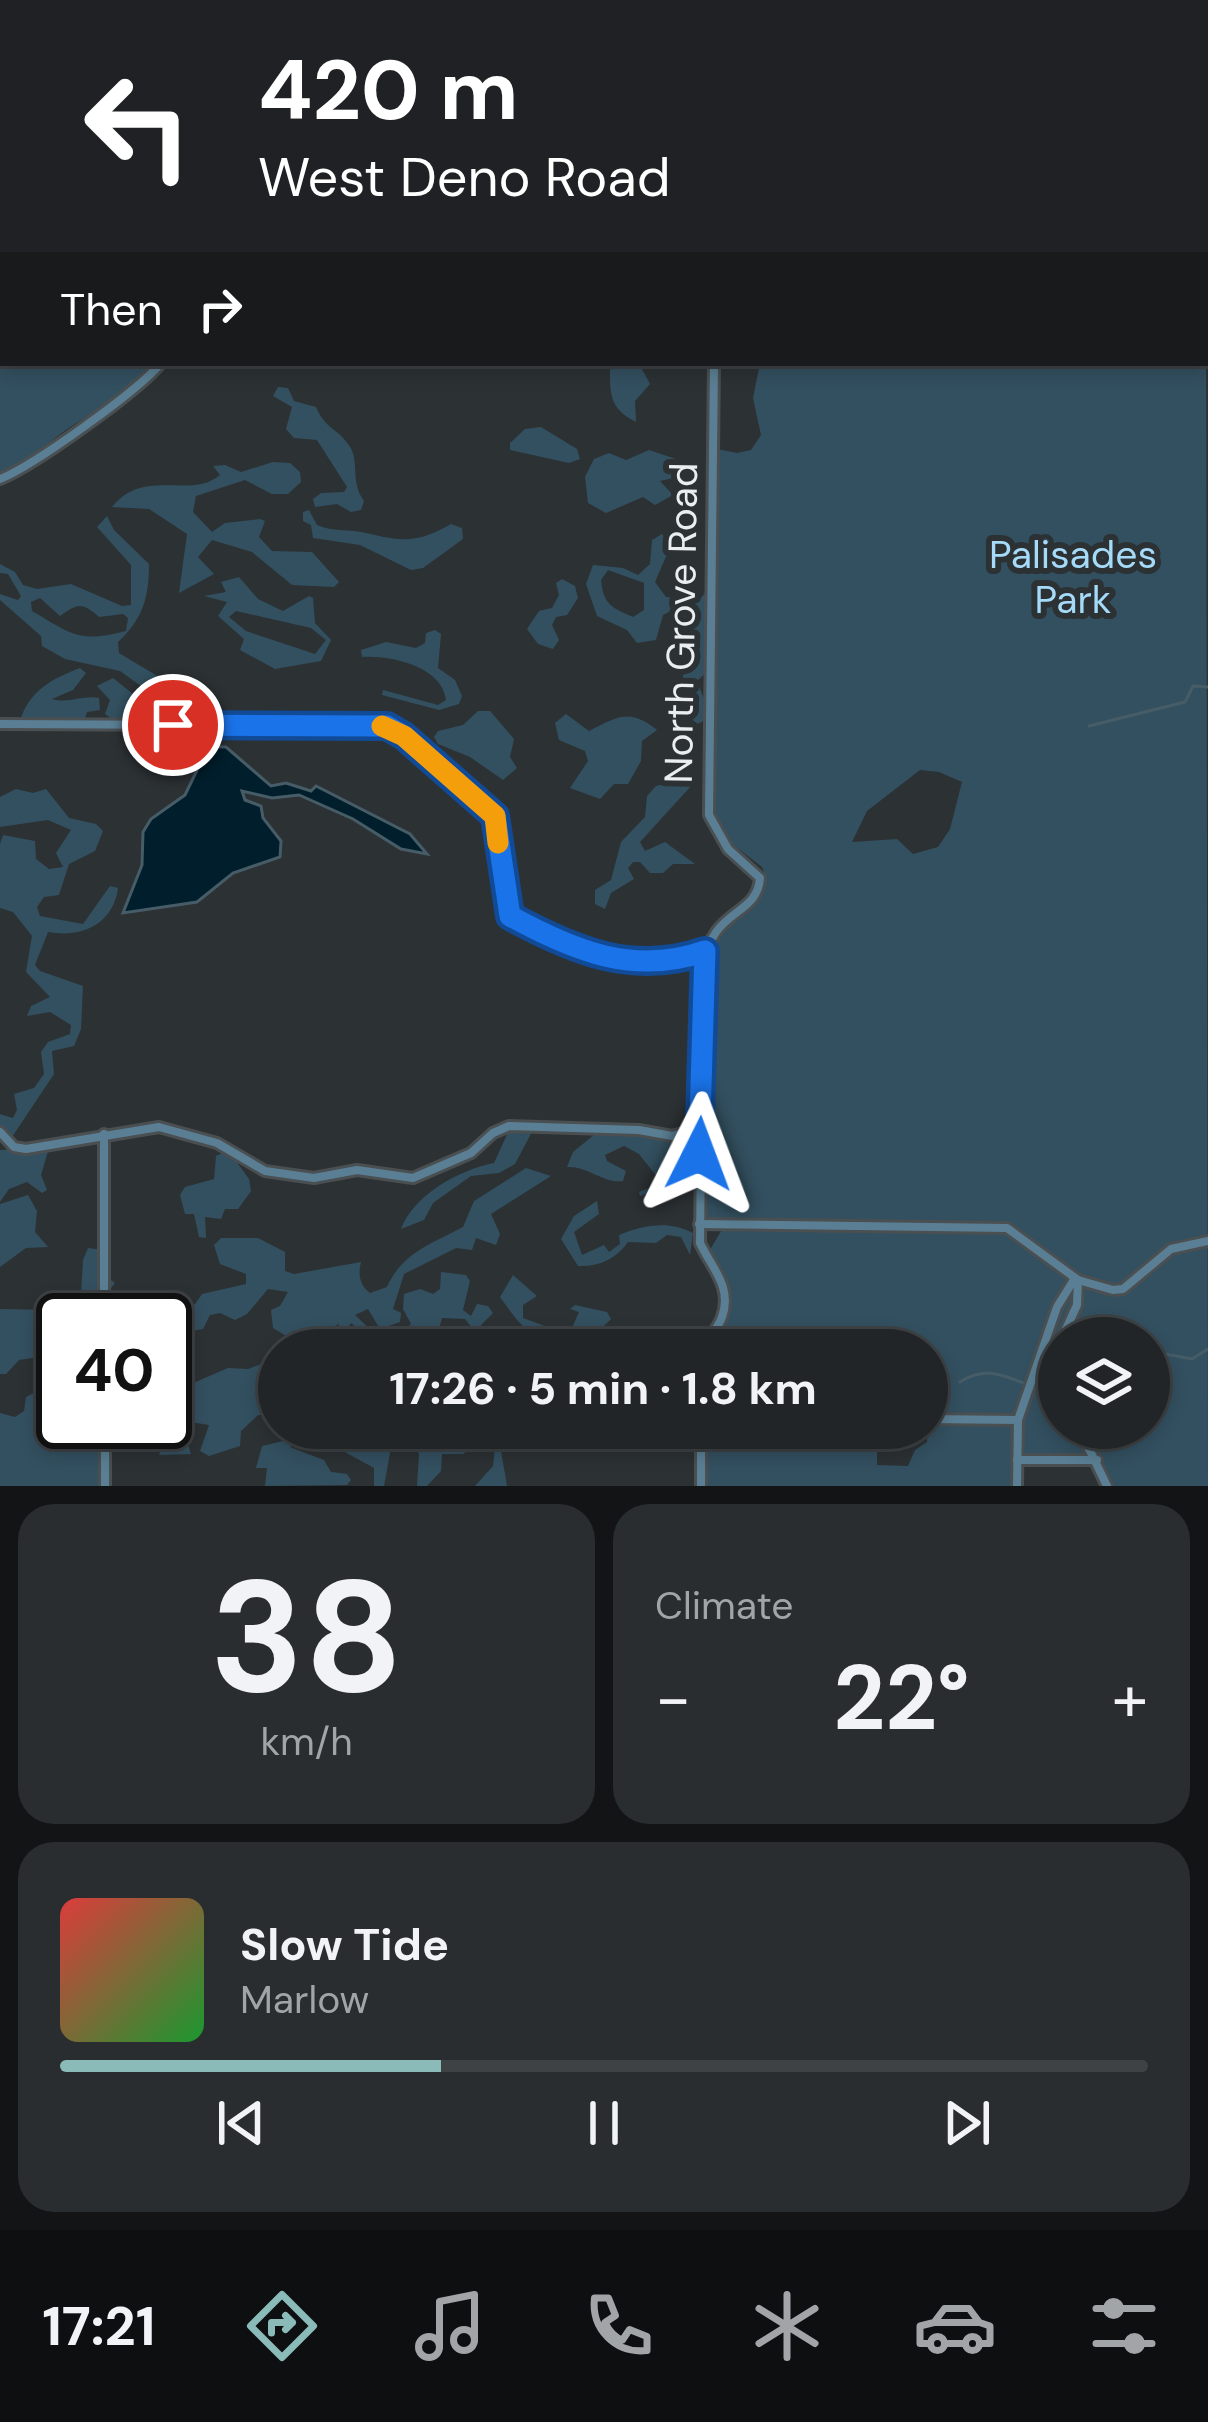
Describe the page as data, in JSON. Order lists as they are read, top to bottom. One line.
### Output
{"streets":{"street":["North Grove Road"]},"parks":["Palisades Park"],"page":{"turn":["420 m","West Deno Road"],"then":"Then","limit":"40","trip":"17:26 · 5 min · 1.8 km","tile":[["38","km/h"],"Climate"],"heat":["−","22°","+"],"song":["Slow Tide","Marlow"],"tabs":"17:21"}}
